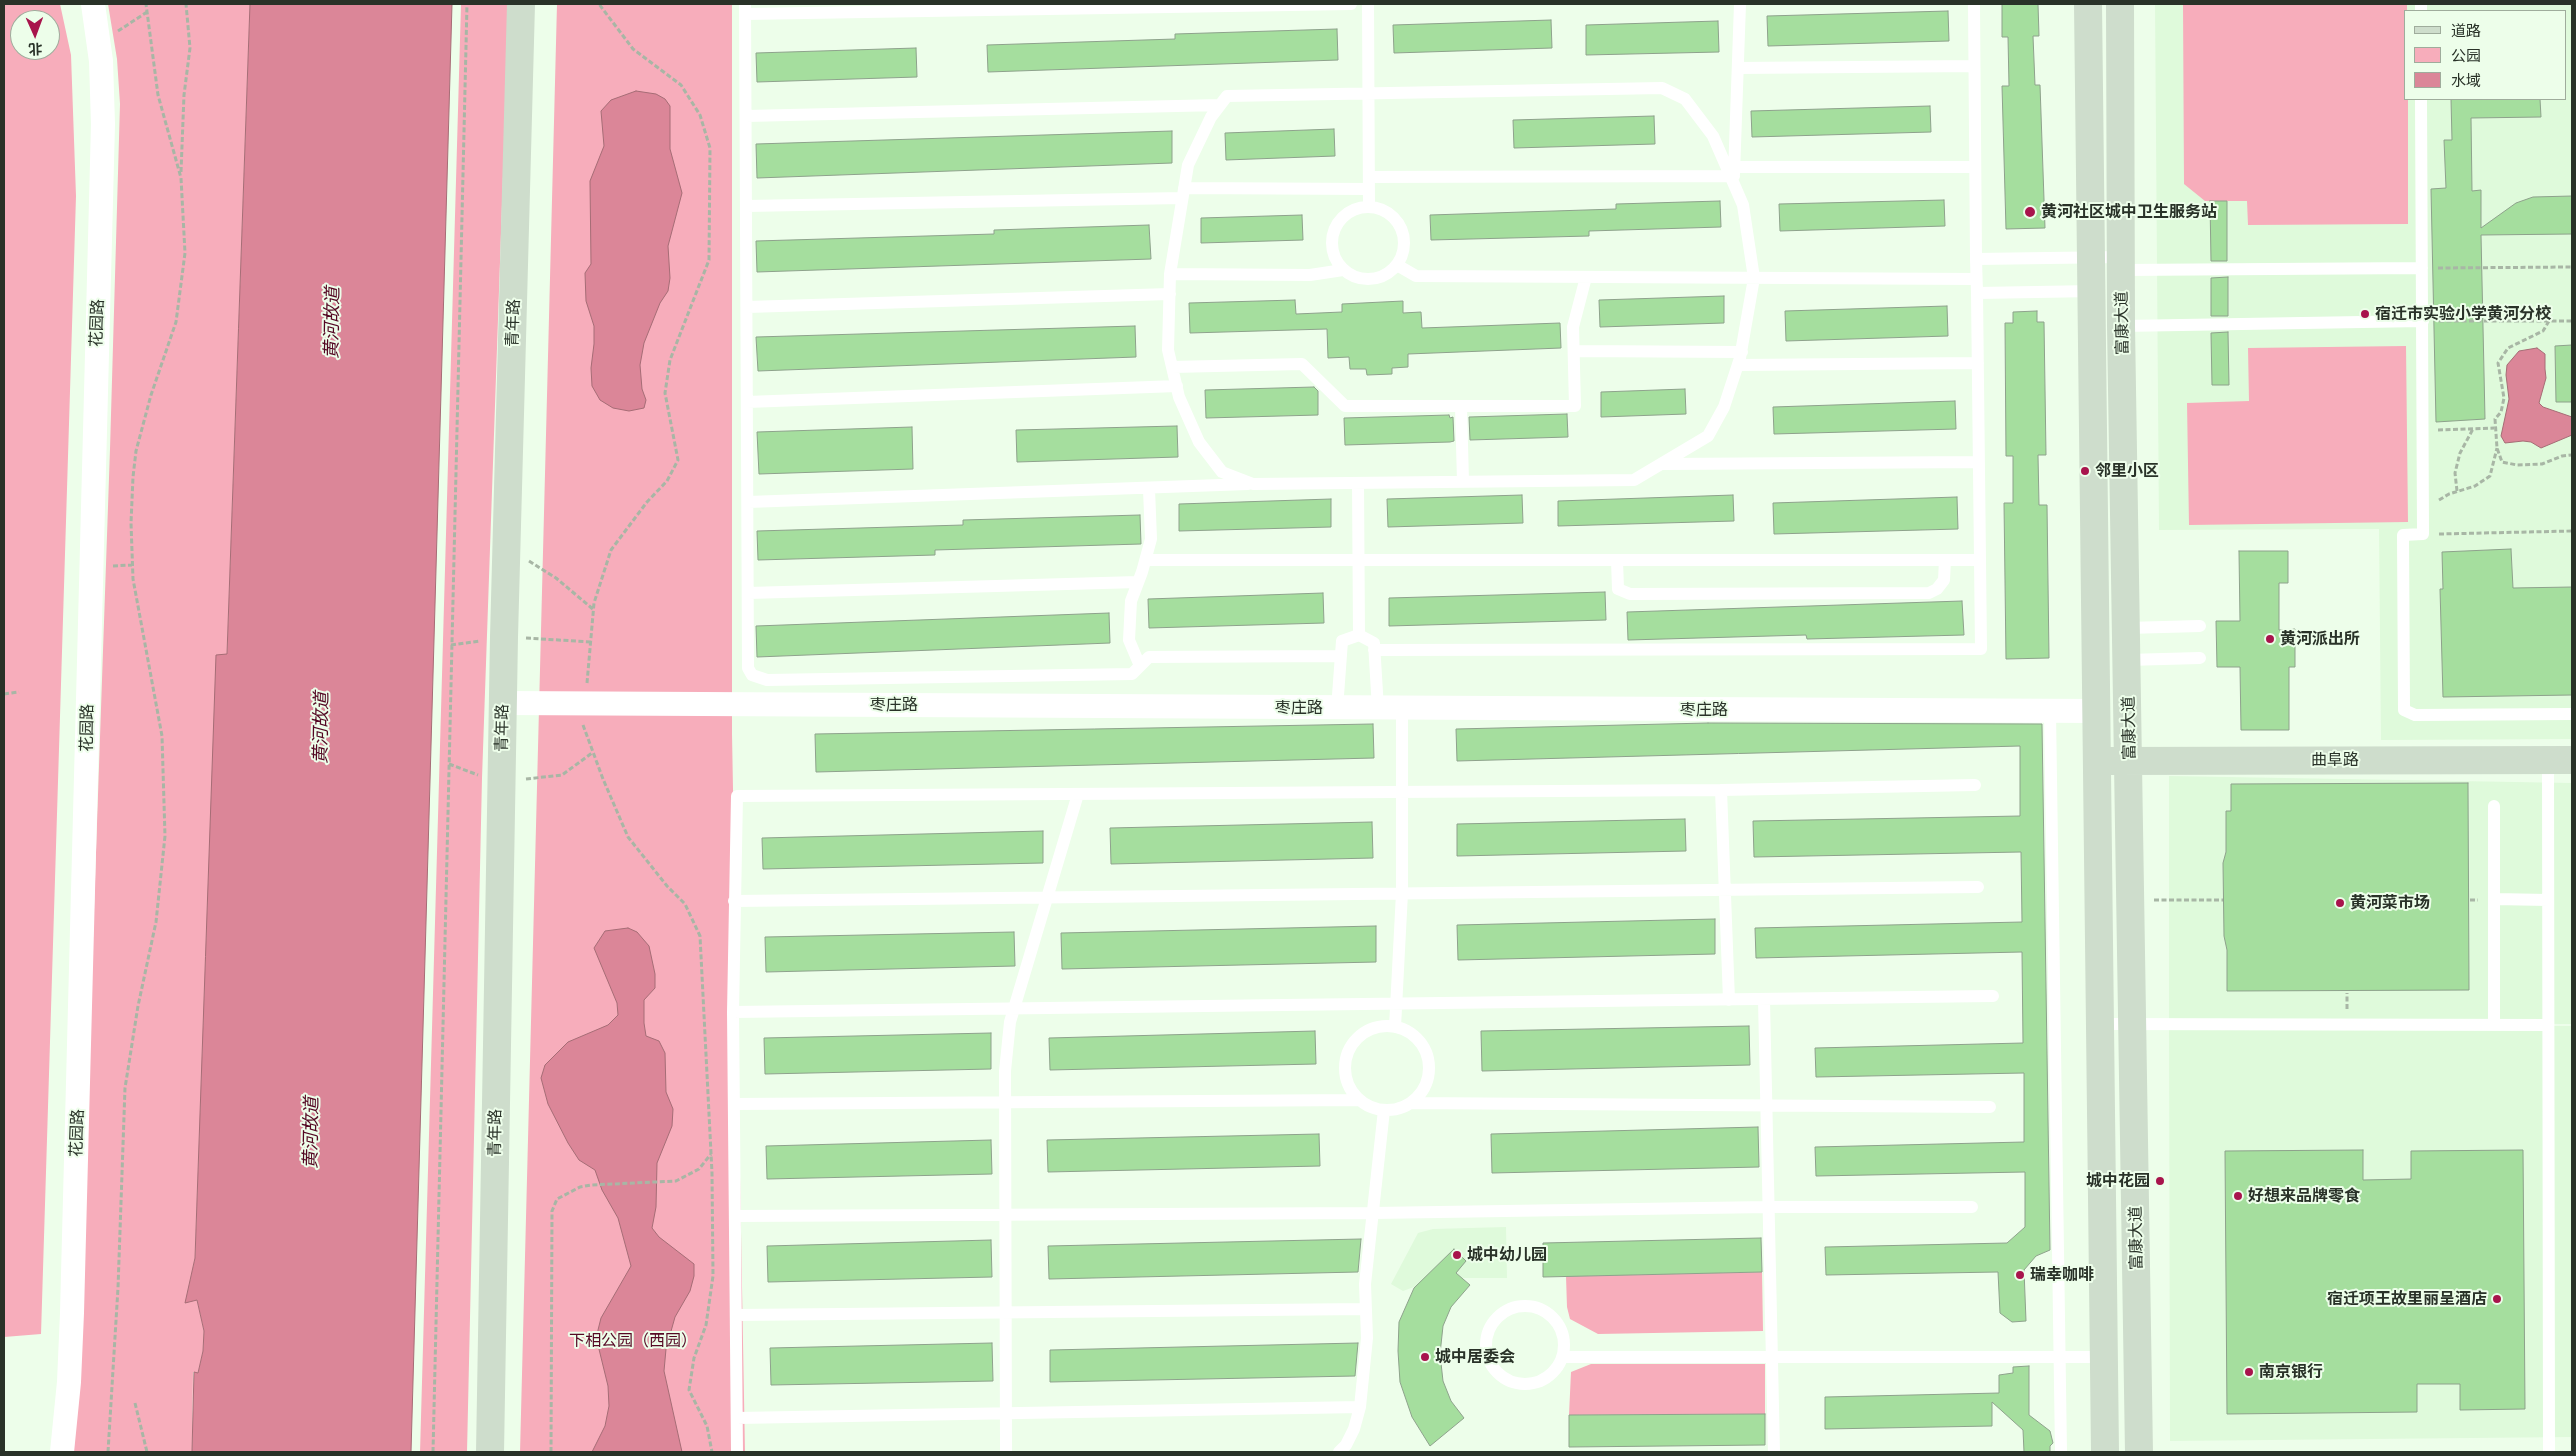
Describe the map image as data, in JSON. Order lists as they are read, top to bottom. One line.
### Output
{"streets":{"street":["花园路","青年路","富康大道","枣庄路","曲阜路"]},"crossings":[["青年路","枣庄路"],["富康大道","枣庄路"],["富康大道","曲阜路"]],"water":["黄河故道"],"parks":["下相公园（西园）"],"places":["黄河社区城中卫生服务站","宿迁市实验小学黄河分校","邻里小区","黄河派出所","黄河菜市场","城中花园","好想来品牌零食","城中幼儿园","瑞幸咖啡","宿迁项王故里丽呈酒店","城中居委会","南京银行"],"legend":["道路","公园","水域"],"north":"bottom"}
